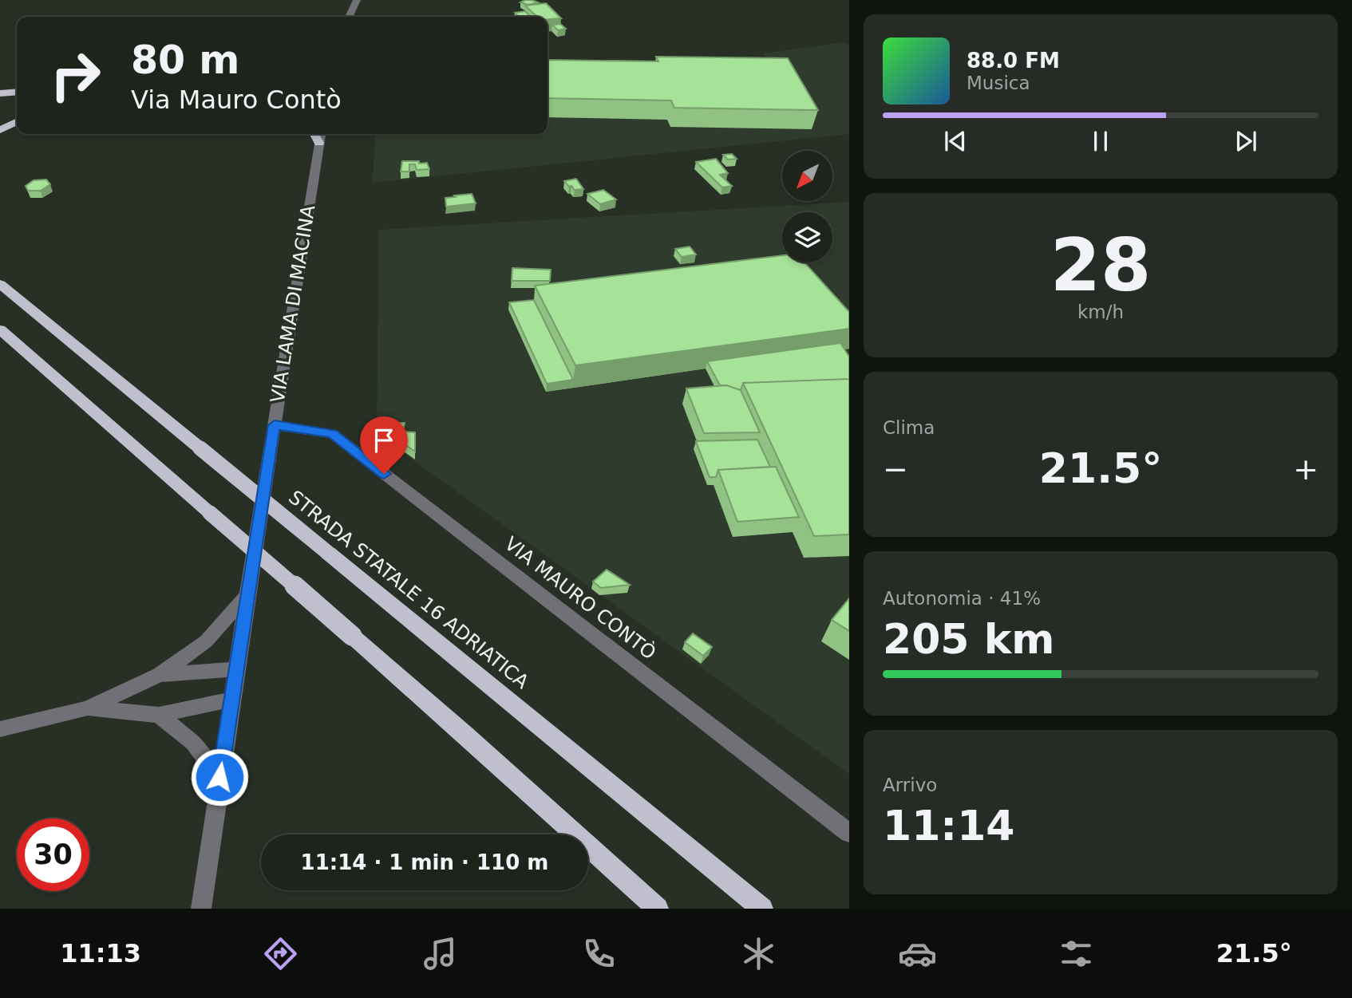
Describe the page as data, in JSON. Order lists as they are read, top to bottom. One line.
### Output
{"streets":{"highway":["STRADA STATALE 16 ADRIATICA"],"street":["VIA LAMA DI MACINA","VIA MAURO CONTÒ"]},"crossings":[["VIA LAMA DI MACINA","VIA MAURO CONTÒ"]],"north":"bottom left","page":{"turn":["80 m","Via Mauro Contò"],"song":["88.0 FM","Musica"],"tile":[["28","km/h"],"Clima",["Autonomia · 41%","205 km"],["Arrivo","11:14"]],"heat":["−","21.5°","+"],"limit":"30","trip":"11:14 · 1 min · 110 m","tabs":["11:13","21.5°"]}}
